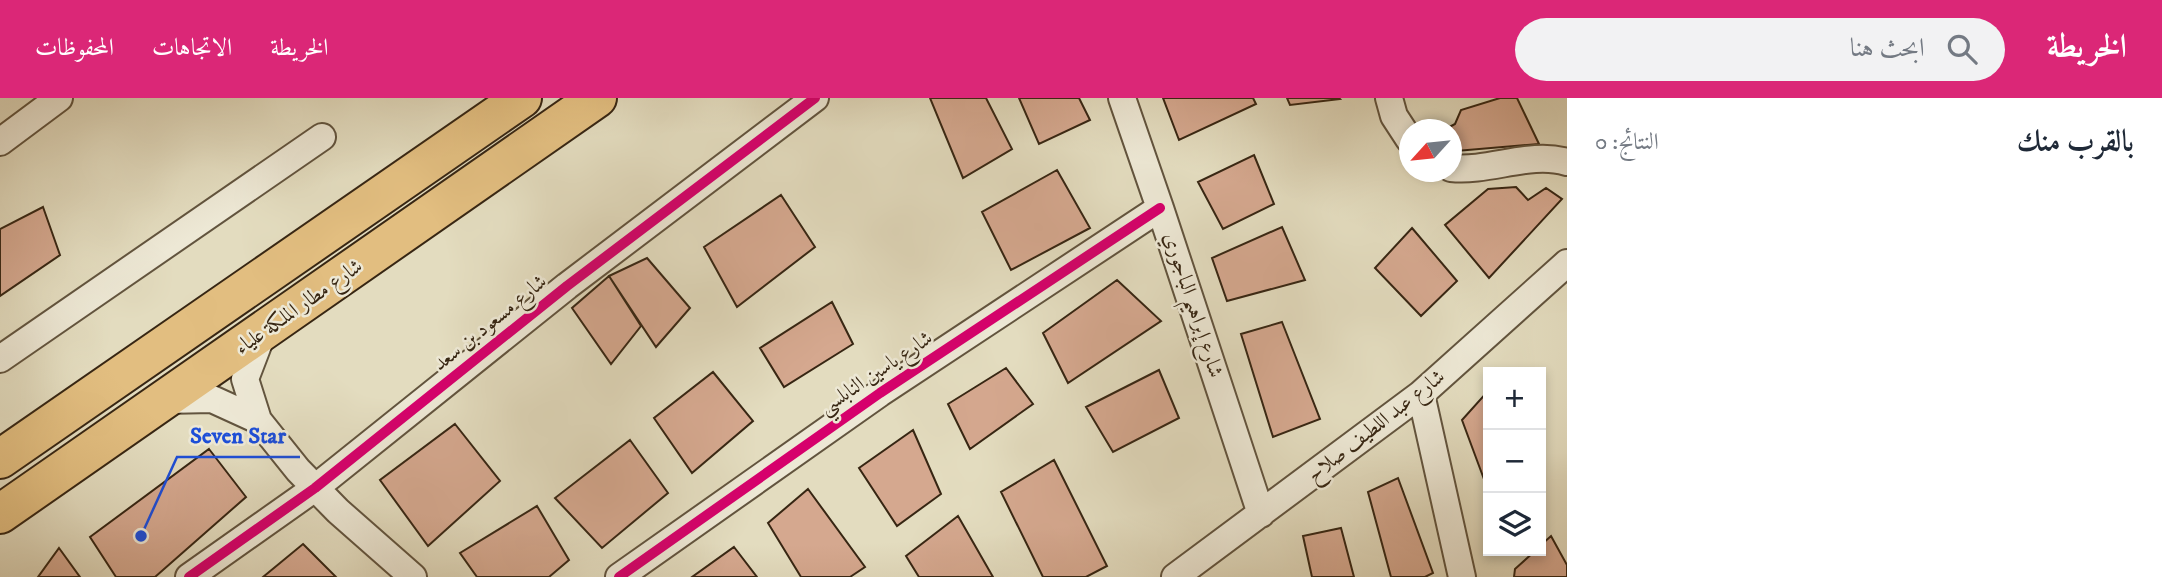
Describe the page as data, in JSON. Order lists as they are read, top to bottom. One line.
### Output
{"streets":{"highway":["شارع مطار الملكة علياء"],"street":["شارع إبراهيم الباجوري","شارع مسعود بن سعد","شارع ياسين النابلسي","شارع عبد اللطيف صلاح"]},"crossings":[["شارع إبراهيم الباجوري","شارع ياسين النابلسي"],["شارع إبراهيم الباجوري","شارع عبد اللطيف صلاح"]],"places":["Seven Star"],"north":"bottom left","page":{"header":"الخريطة","search":"ابحث هنا","nav":["الخريطة","الاتجاهات","المحفوظات"],"heading":["بالقرب منك","النتائج: 0"],"map_buttons":["+","−"]}}
